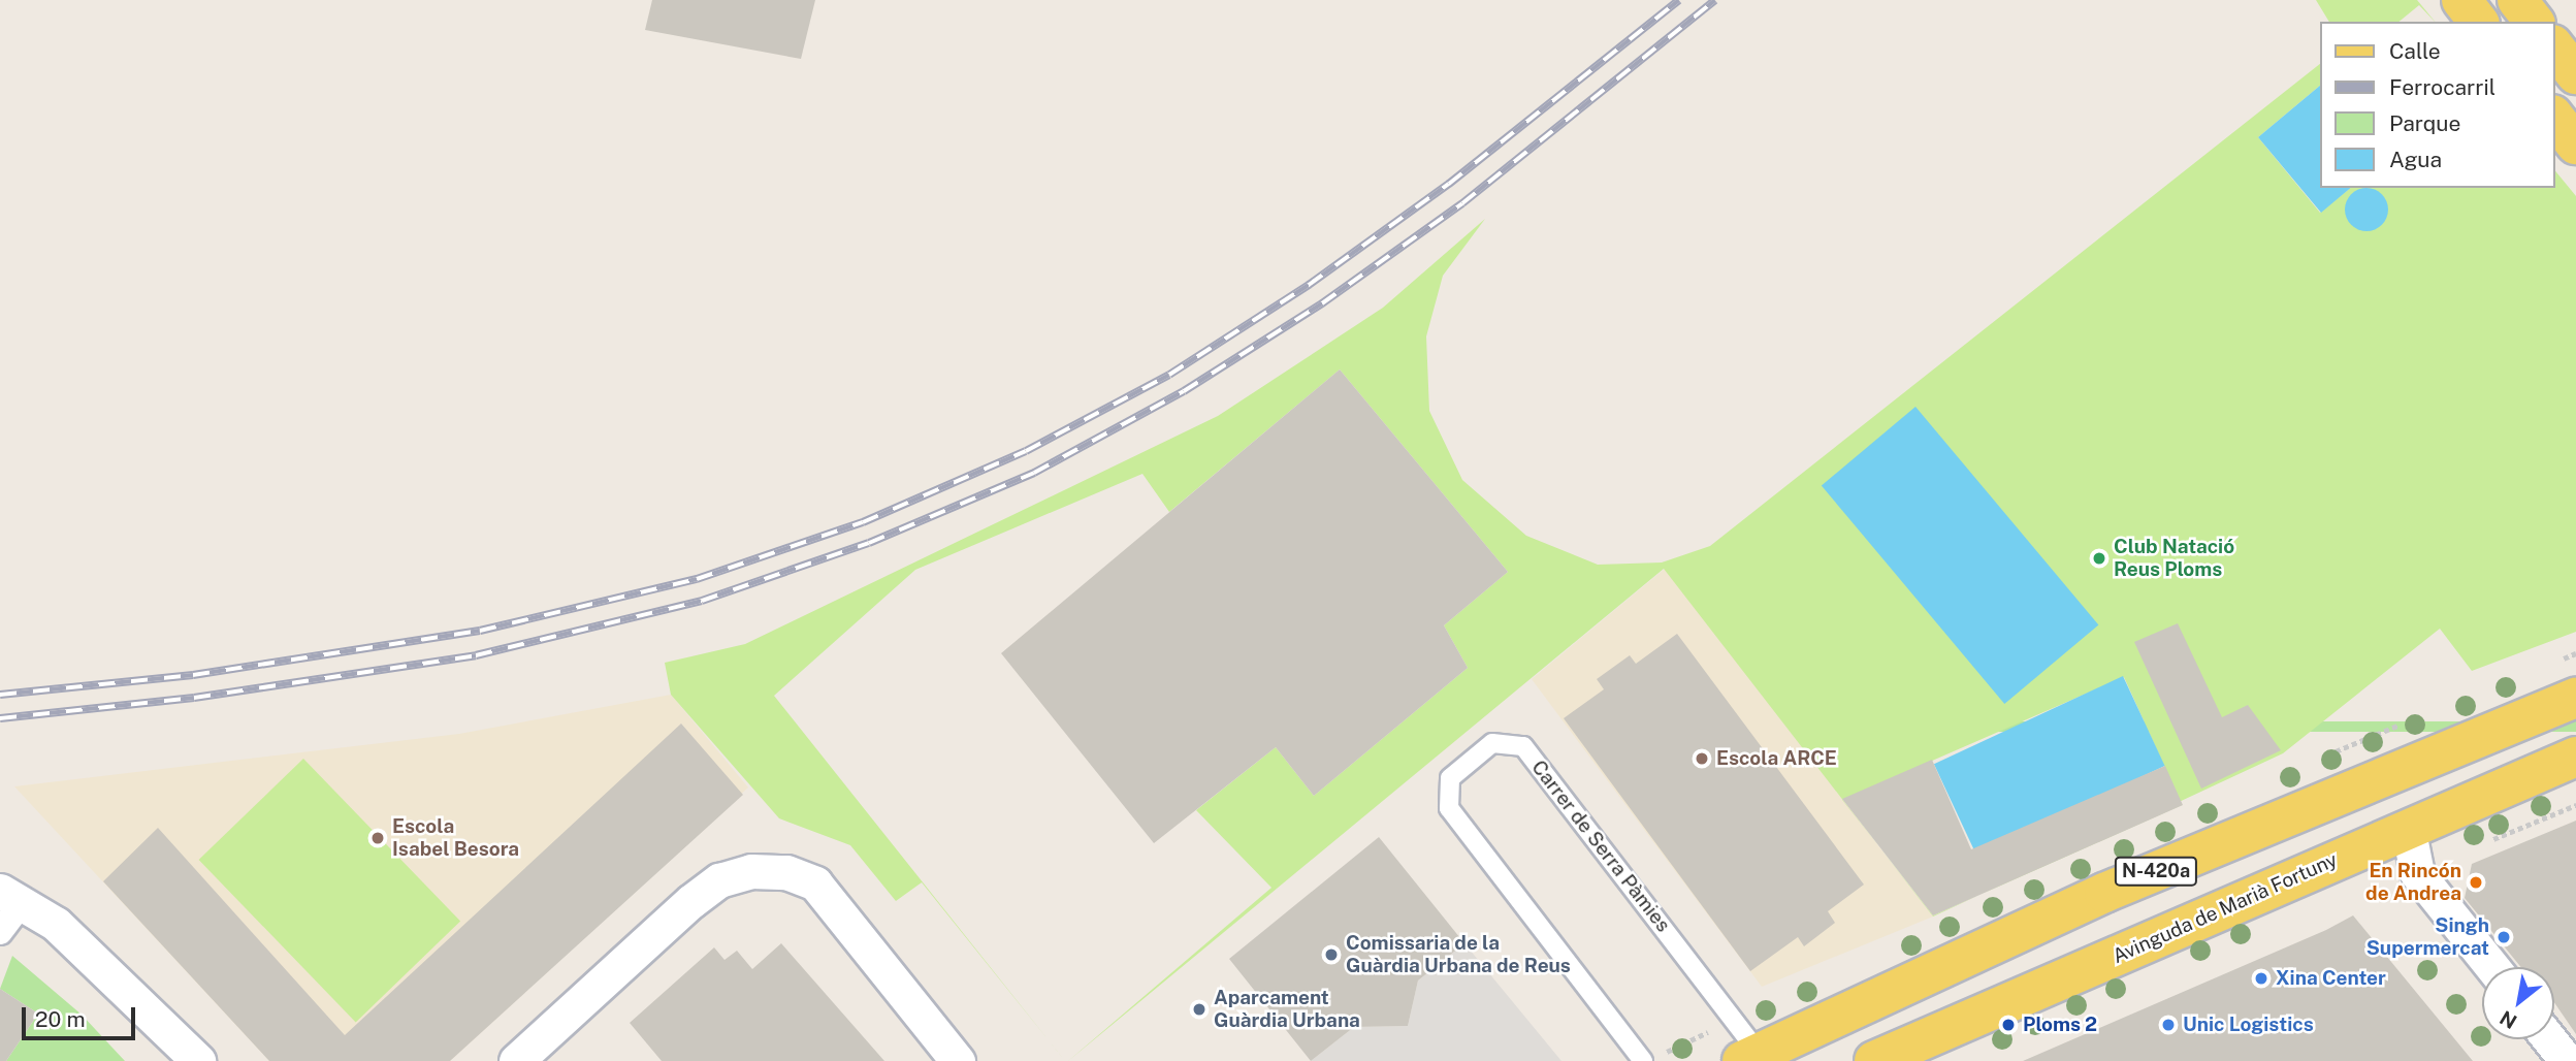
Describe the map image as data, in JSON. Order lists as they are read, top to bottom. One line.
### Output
{"streets":{"main road":["N-420a","Avinguda de Marià Fortuny"],"lane":["Carrer de Serra Pàmies"]},"crossings":[["Carrer de Serra Pàmies","N-420a"]],"places":["Club Natació Reus Ploms","Escola ARCE","Escola Isabel Besora","En Rincón de Andrea","Singh Supermercat","Comissaria de la Guàrdia Urbana de Reus","Xina Center","Aparcament Guàrdia Urbana","Ploms 2","Unic Logistics"],"legend":["Calle","Ferrocarril","Parque","Agua"],"scale_bar":"20 m","north":"bottom left"}
